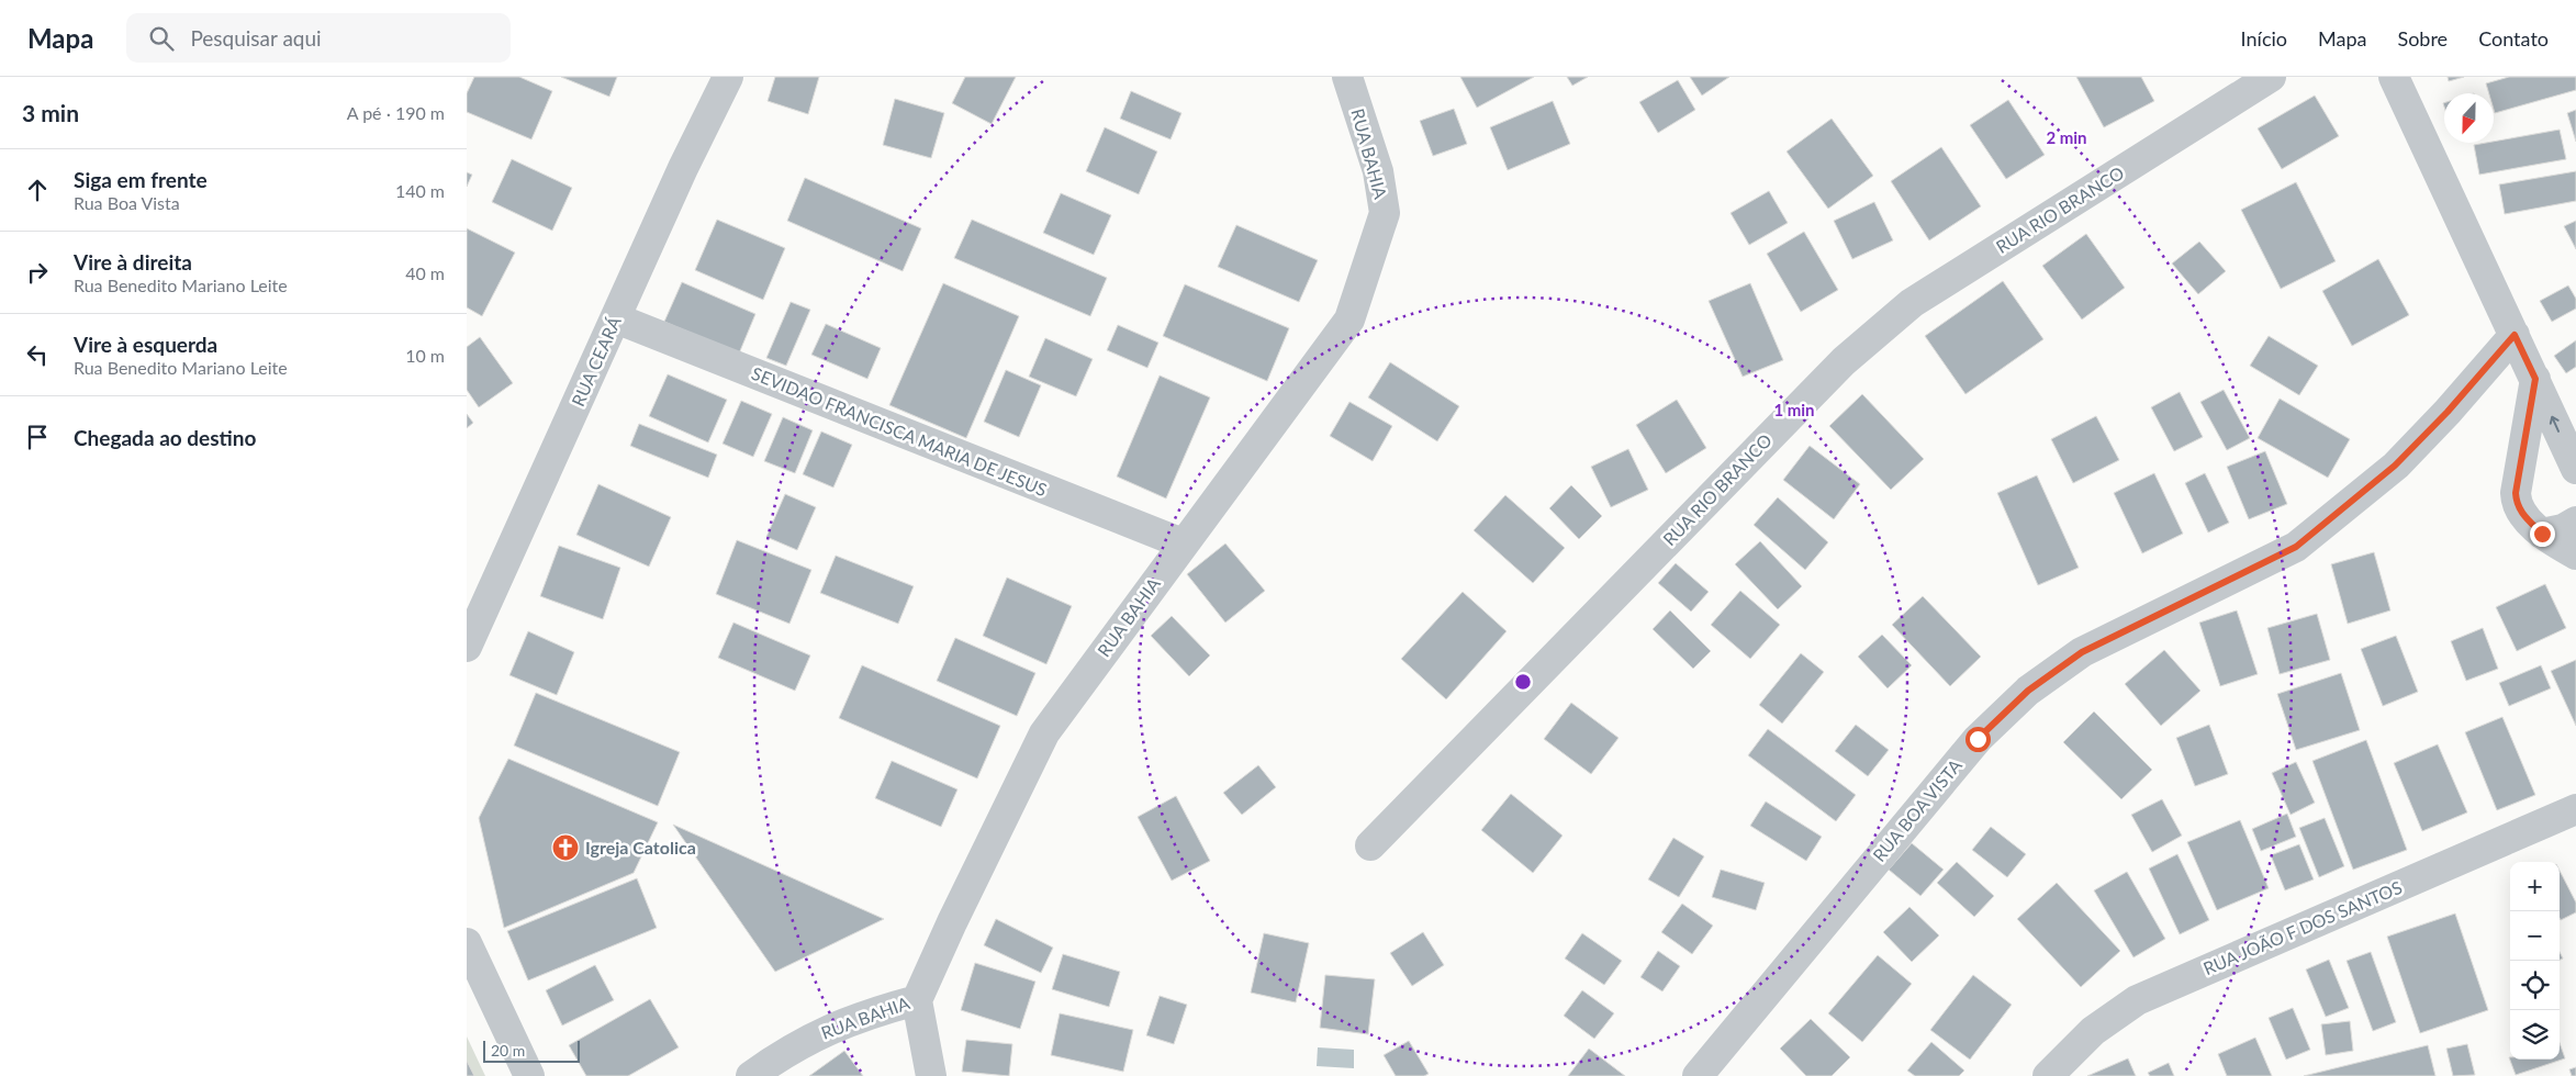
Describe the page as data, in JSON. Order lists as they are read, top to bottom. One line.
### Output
{"streets":{"street":["RUA BAHIA","RUA RIO BRANCO","RUA CEARÁ","SEVIDAO FRANCISCA MARIA DE JESUS","RUA BOA VISTA","RUA JOÃO F DOS SANTOS"]},"crossings":[["RUA BAHIA","SEVIDAO FRANCISCA MARIA DE JESUS"],["RUA CEARÁ","SEVIDAO FRANCISCA MARIA DE JESUS"]],"places":{"church":["Igreja Catolica"]},"scale_bar":"20 m","north":"bottom","page":{"header":"Mapa","search":"Pesquisar aqui","nav":["Início","Mapa","Sobre","Contato"],"heading":["3 min","A pé · 190 m"],"list":[["Siga em frente","Rua Boa Vista","140 m"],["Vire à direita","Rua Benedito Mariano Leite","40 m"],["Vire à esquerda","Rua Benedito Mariano Leite","10 m"],"Chegada ao destino"],"map_buttons":["+","−"],"scale":"20 m"},"rings":["2 min","1 min"]}
